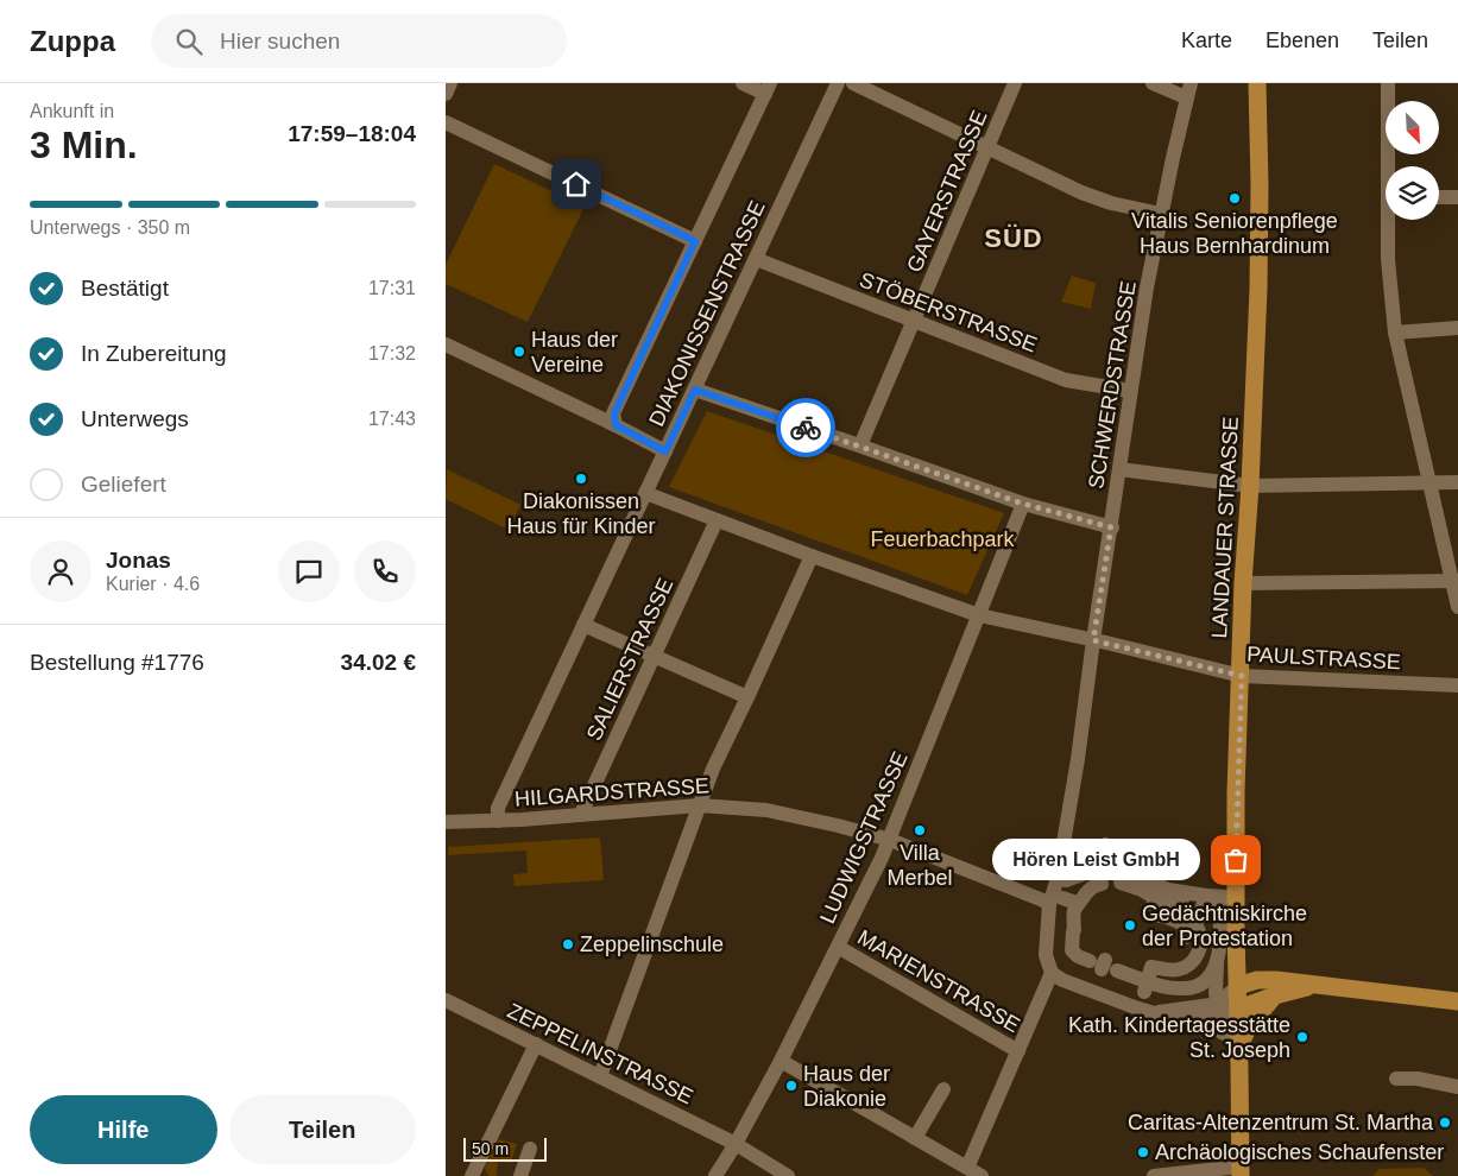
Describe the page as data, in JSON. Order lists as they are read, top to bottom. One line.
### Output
{"streets":{"main road":["LANDAUER STRASSE"],"street":["GAYERSTRASSE","STÖBERSTRASSE","DIAKONISSENSTRASSE","SCHWERDSTRASSE","PAULSTRASSE","SALIERSTRASSE","HILGARDSTRASSE","LUDWIGSTRASSE","MARIENSTRASSE","ZEPPELINSTRASSE"]},"crossings":[["GAYERSTRASSE","STÖBERSTRASSE"],["STÖBERSTRASSE","DIAKONISSENSTRASSE"],["STÖBERSTRASSE","SCHWERDSTRASSE"],["DIAKONISSENSTRASSE","PAULSTRASSE"],["DIAKONISSENSTRASSE","HILGARDSTRASSE"],["SCHWERDSTRASSE","PAULSTRASSE"],["SCHWERDSTRASSE","HILGARDSTRASSE"],["LANDAUER STRASSE","PAULSTRASSE"],["PAULSTRASSE","SALIERSTRASSE"],["PAULSTRASSE","LUDWIGSTRASSE"],["SALIERSTRASSE","HILGARDSTRASSE"],["HILGARDSTRASSE","LUDWIGSTRASSE"],["LUDWIGSTRASSE","MARIENSTRASSE"],["LUDWIGSTRASSE","ZEPPELINSTRASSE"]],"districts":["SÜD"],"parks":["Feuerbachpark"],"places":["Vitalis Seniorenpflege Haus Bernhardinum","Haus der Vereine","Diakonissen Haus für Kinder","Villa Merbel","Hören Leist GmbH","Gedächtniskirche der Protestation","Zeppelinschule","Kath. Kindertagesstätte St. Joseph","Haus der Diakonie","Caritas-Altenzentrum St. Martha","Archäologisches Schaufenster"],"scale_bar":"50 m","north":"bottom right","page":{"header":"Zuppa","search":"Hier suchen","nav":["Karte","Ebenen","Teilen"],"heading":["3 Min.","Ankunft in","17:59–18:04"],"panel":["Jonas","Kurier · 4.6","Bestellung #1776","34.02 €"],"bar":"Unterwegs · 350 m","list":[["Bestätigt","17:31"],["In Zubereitung","17:32"],["Unterwegs","17:43"],"Geliefert"],"bubble":"Hören Leist GmbH","buttons":["Hilfe","Teilen"],"scale":"50 m"}}
